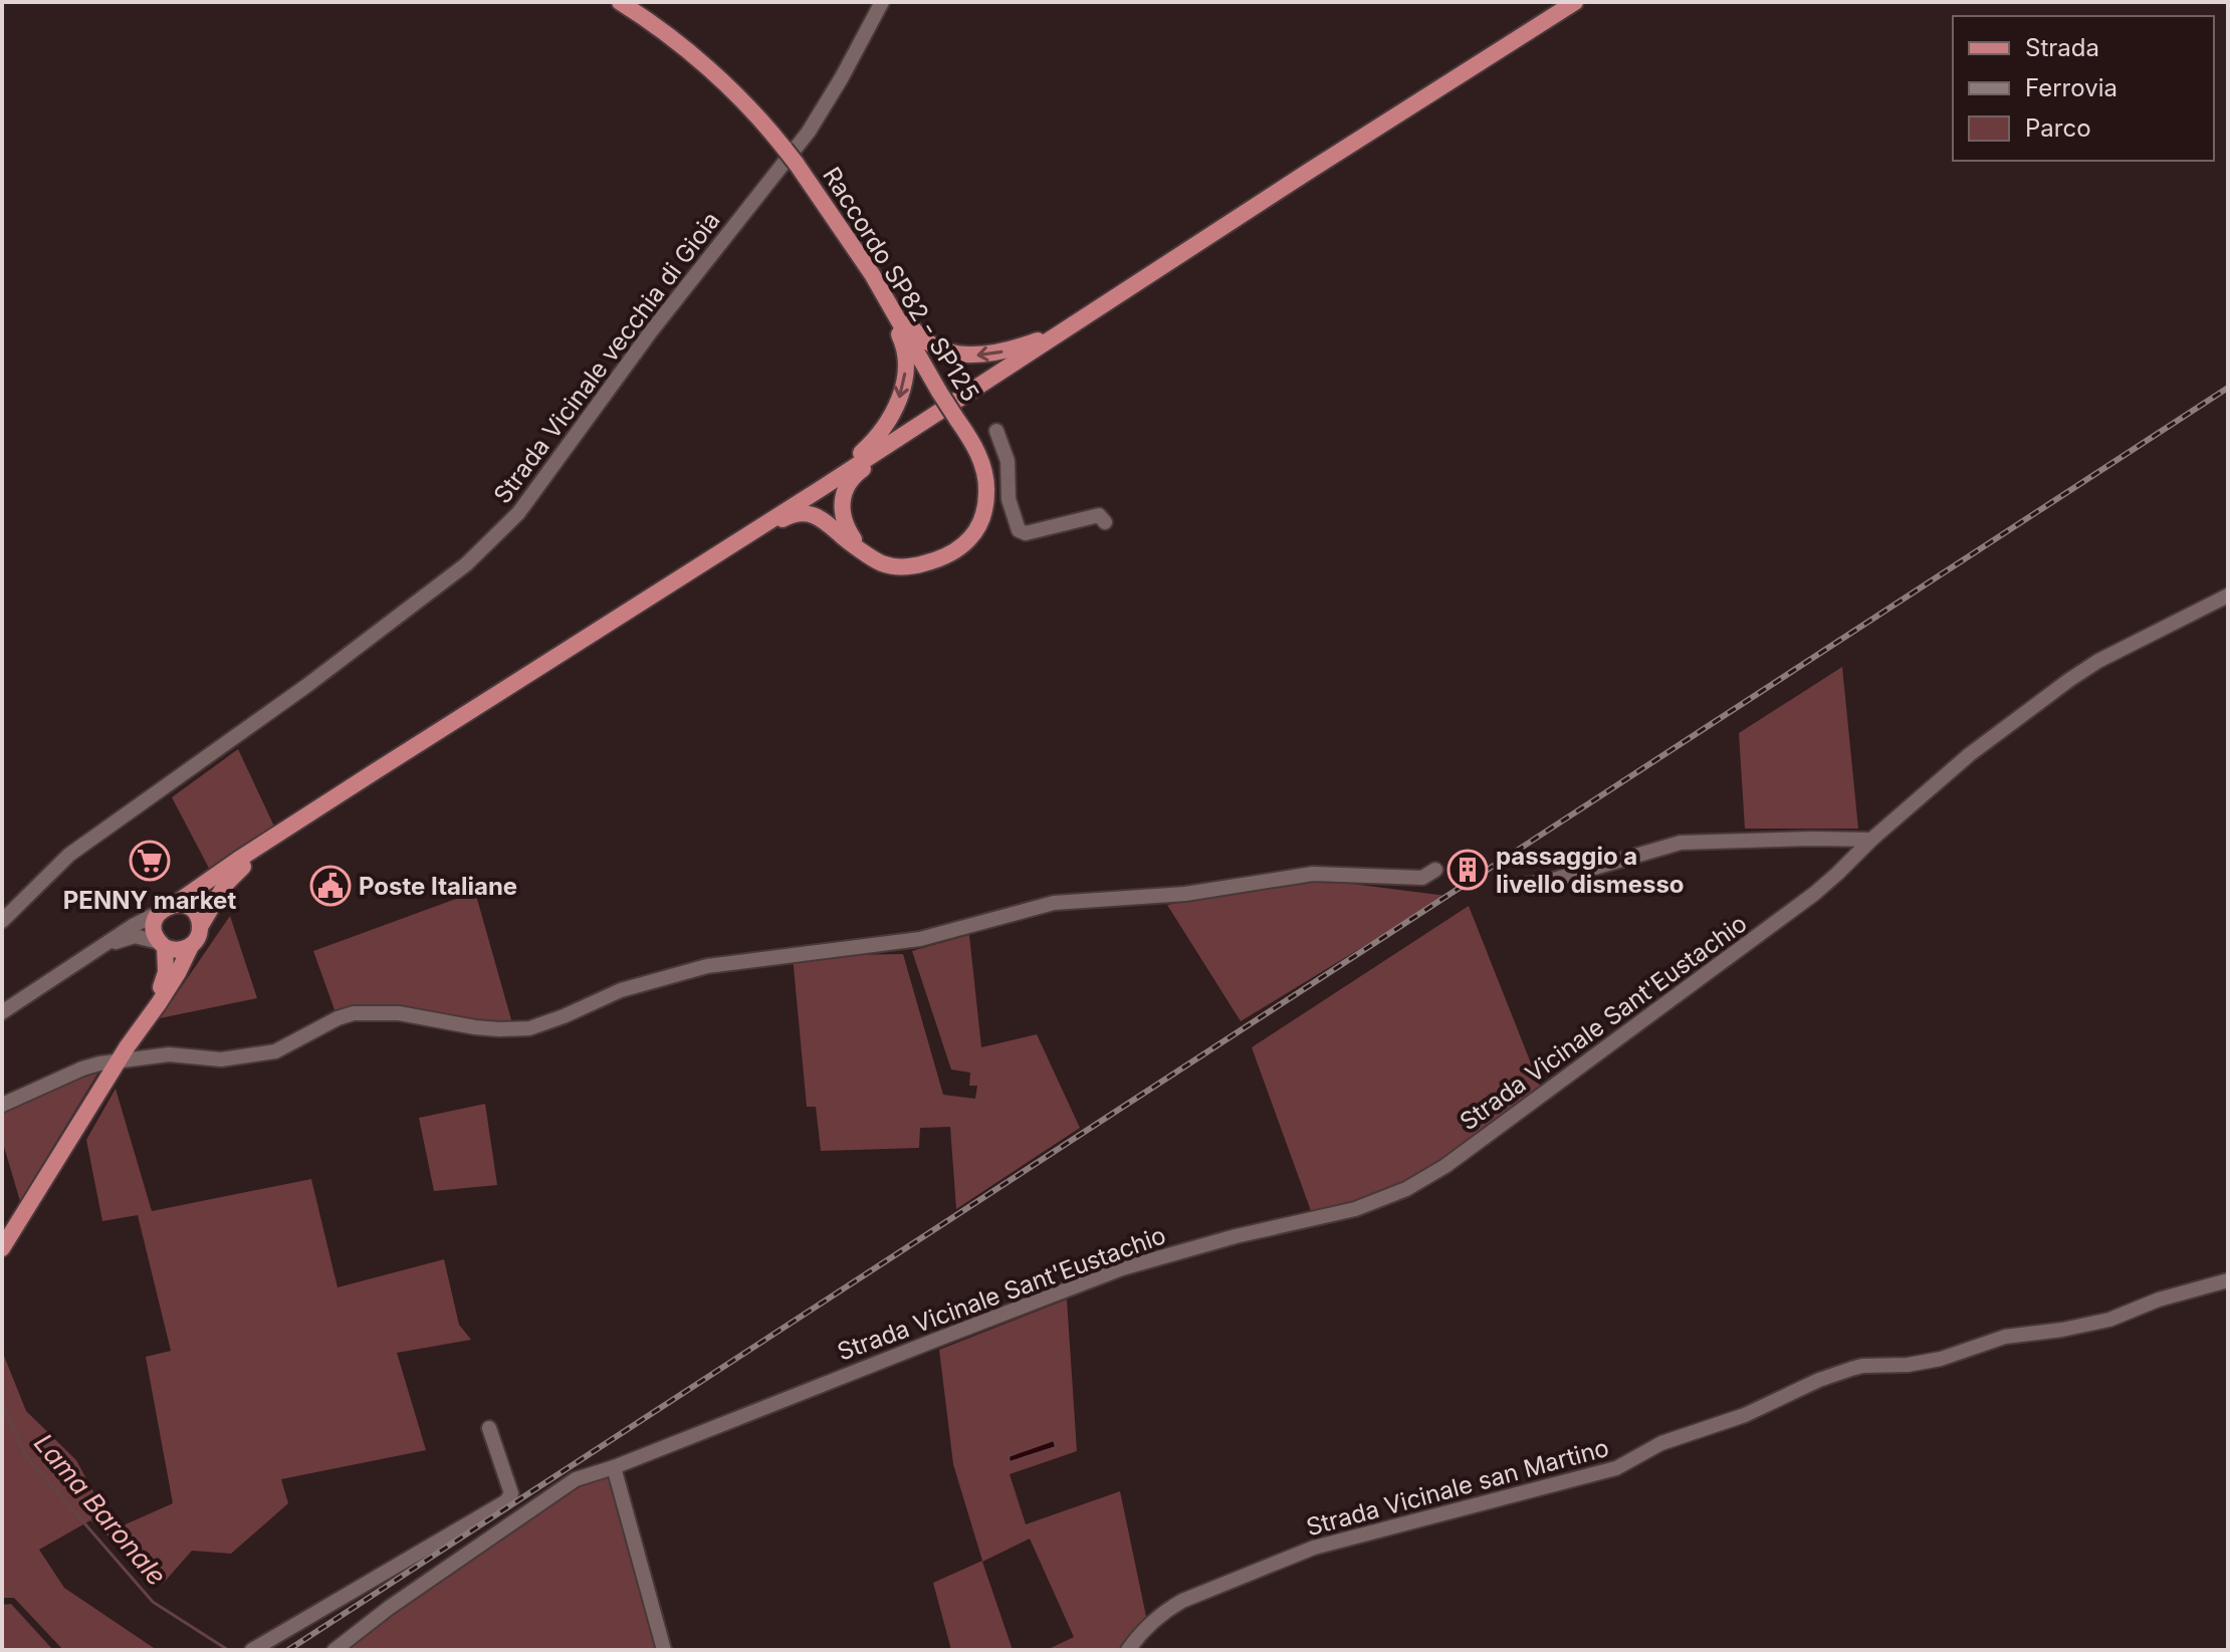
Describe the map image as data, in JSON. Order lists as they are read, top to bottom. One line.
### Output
{"streets":{"main road":["Raccordo SP82 - SP125"],"street":["Strada Vicinale vecchia di Gioia","Strada Vicinale Sant'Eustachio","Strada Vicinale san Martino"]},"water":["Lama Baronale"],"places":{"supermarket":["PENNY market"],"building":["passaggio a livello dismesso"],"public building":["Poste Italiane"]},"legend":["Strada","Ferrovia","Parco"]}
